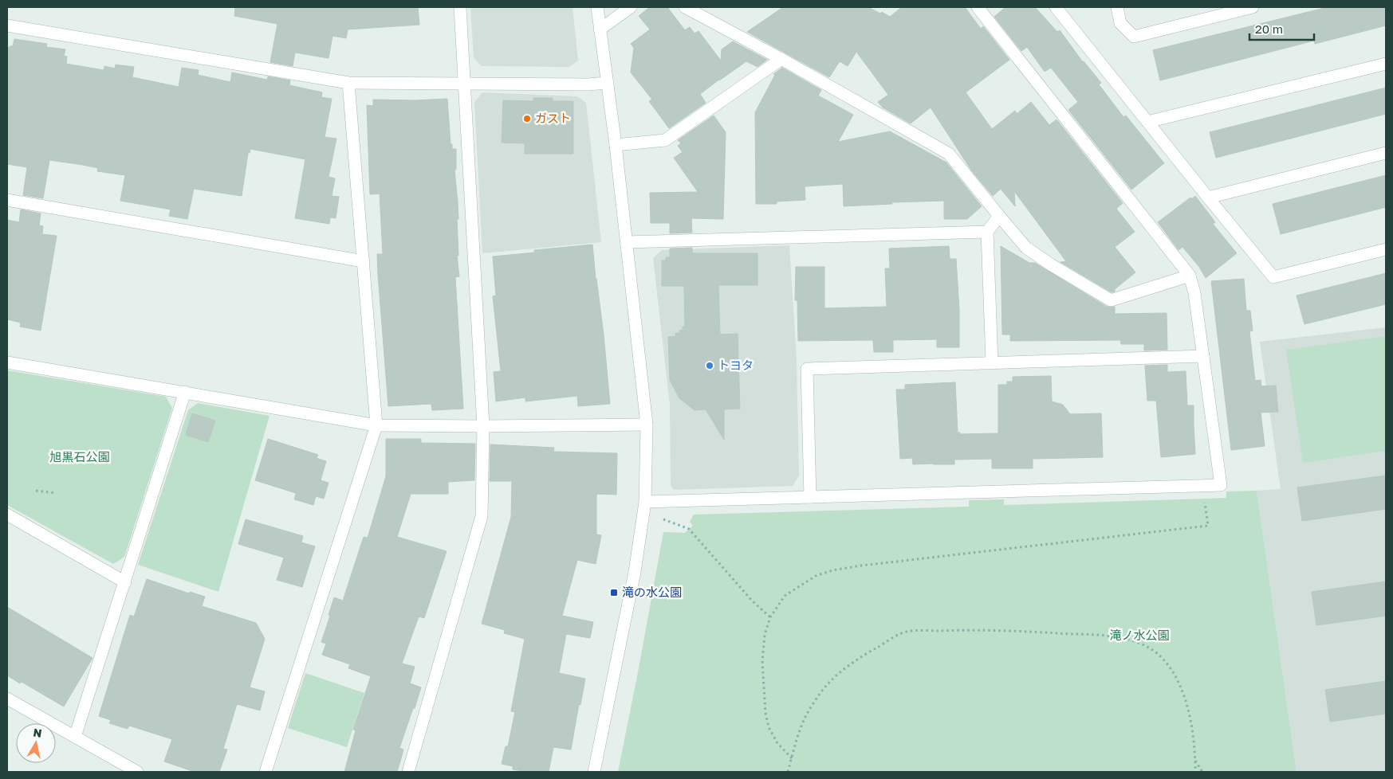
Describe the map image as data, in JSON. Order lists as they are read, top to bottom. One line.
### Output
{"parks":["旭黒石公園","滝ノ水公園"],"places":{"other":["ガスト","トヨタ"],"transit":["滝の水公園"]},"scale_bar":"20 m","north":"top"}
